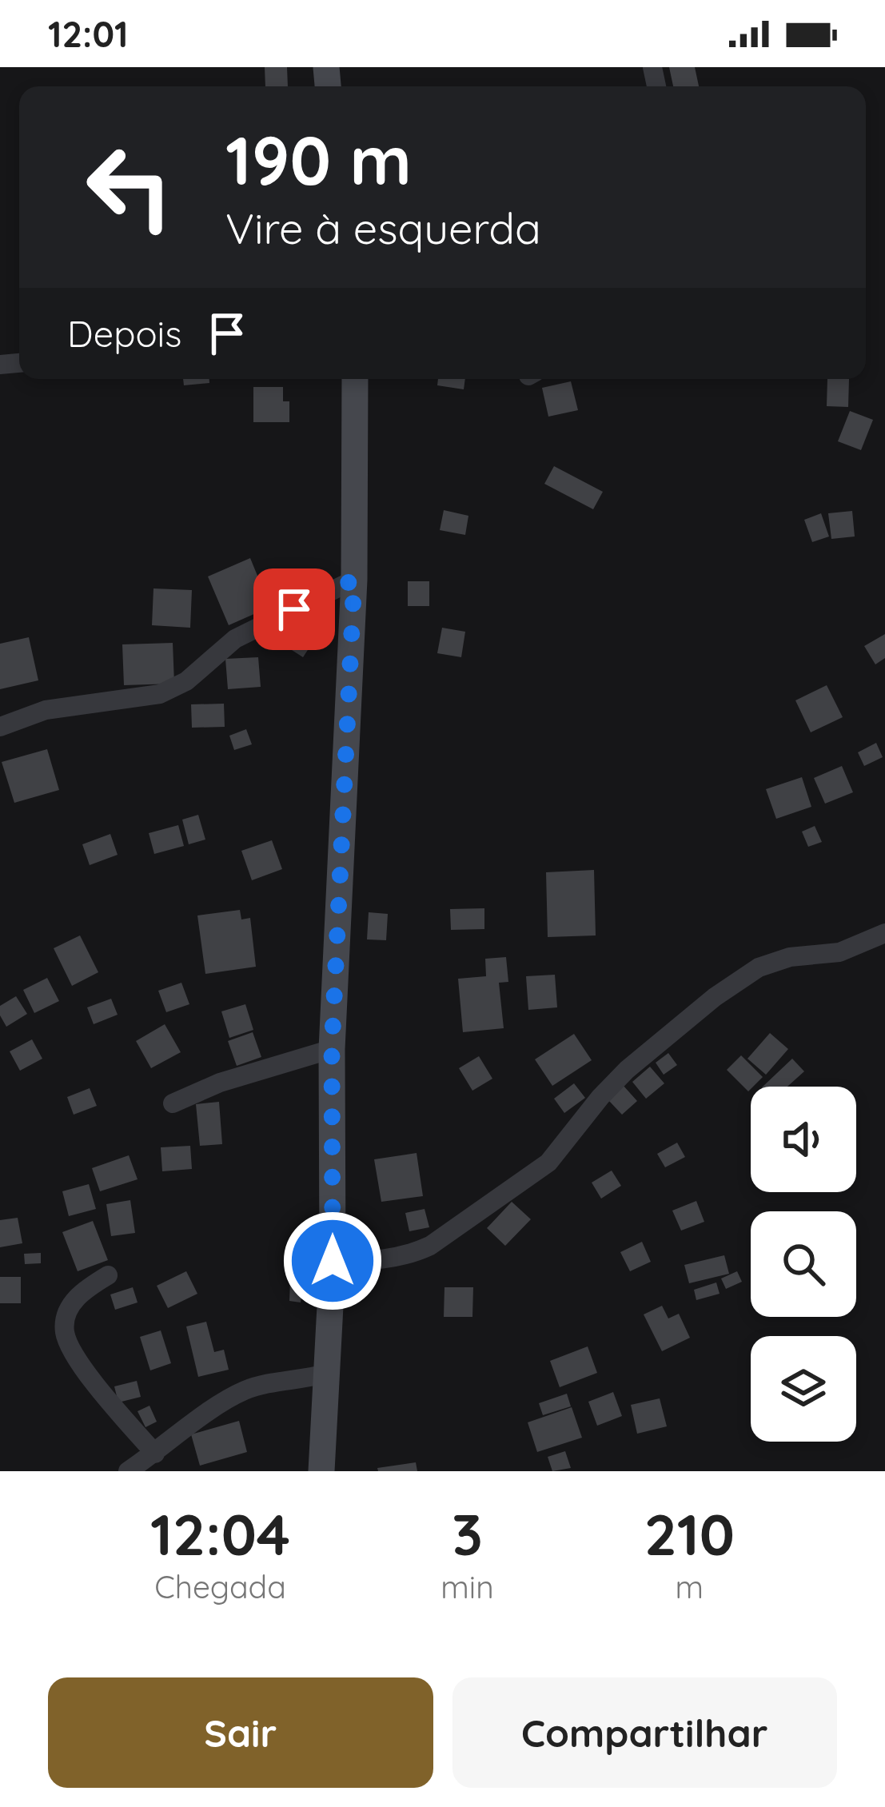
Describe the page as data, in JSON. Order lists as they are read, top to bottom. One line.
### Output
{"page":{"status":"12:01","turn":["190 m","Vire à esquerda"],"then":"Depois","eta":["12:04","Chegada","3","min","210","m"],"buttons":["Sair","Compartilhar"]}}
